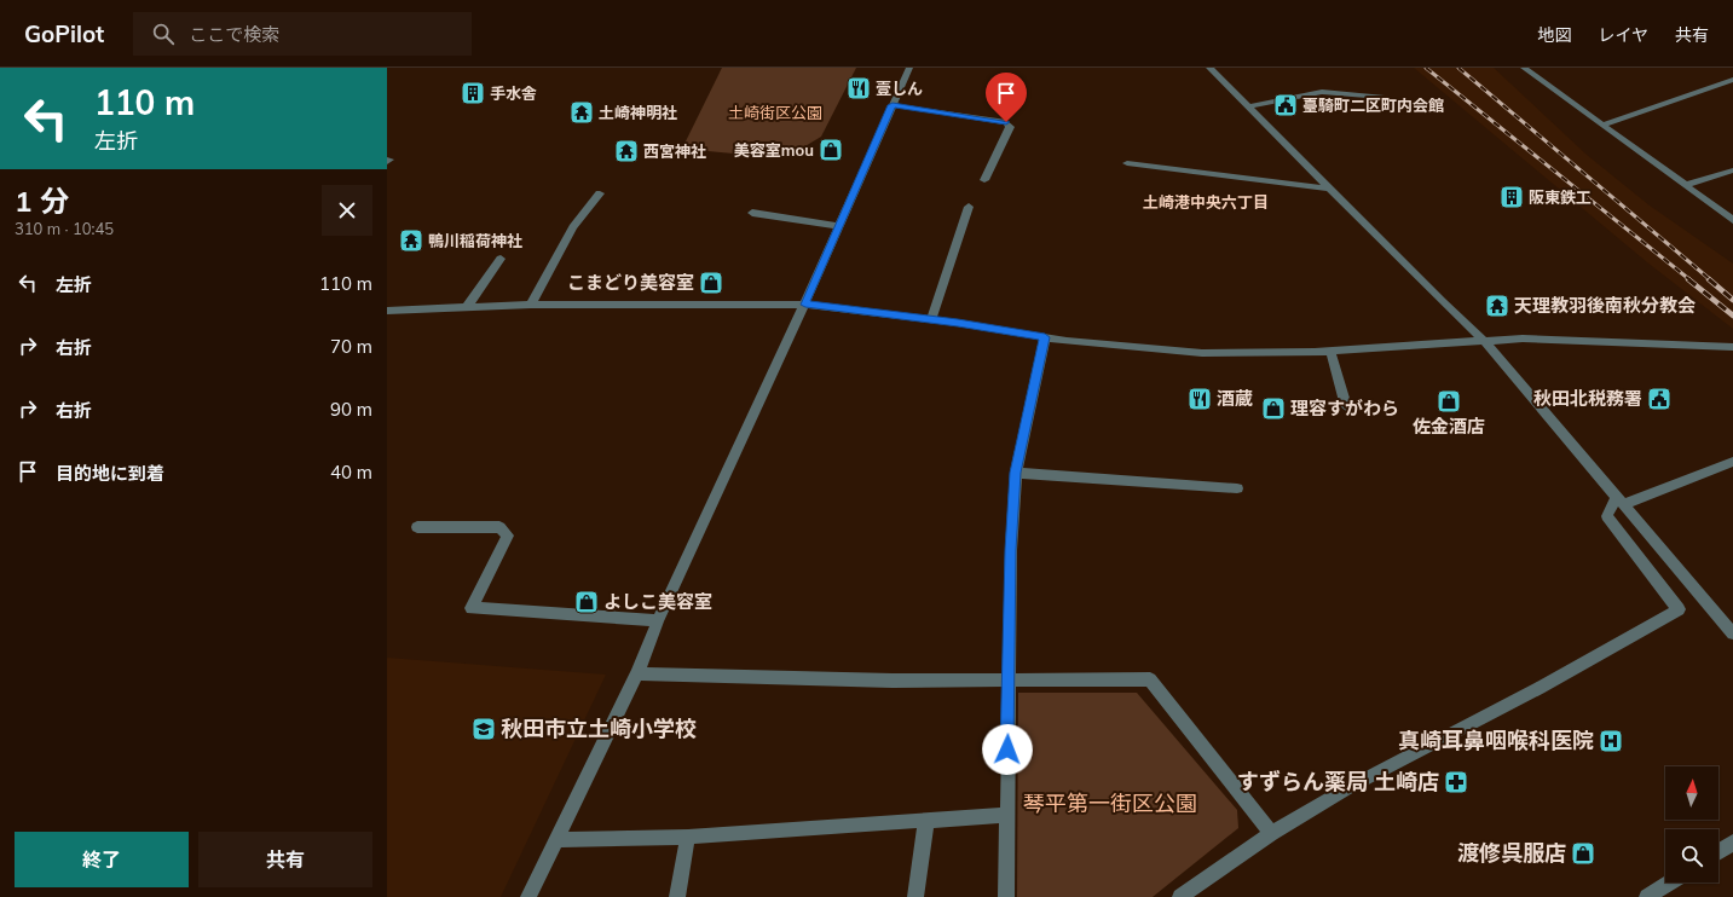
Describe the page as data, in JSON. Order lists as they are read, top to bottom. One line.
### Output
{"districts":["土崎港中央六丁目"],"parks":["土崎街区公園","琴平第一街区公園"],"places":{"restaurant":["壹しん","酒蔵"],"building":["手水舎","阪東鉄工"],"public building":["臺騎町二区町内会館","秋田北税務署"],"temple":["土崎神明社","西宮神社","鴨川稲荷神社","天理教羽後南秋分教会"],"shop":["美容室mou","こまどり美容室","佐金酒店","理容すがわら","よしこ美容室","渡修呉服店"],"school or university":["秋田市立土崎小学校"],"hospital":["真崎耳鼻咽喉科医院"],"pharmacy":["すずらん薬局 土崎店"]},"north":"top","page":{"header":"GoPilot","search":"ここで検索","nav":["地図","レイヤ","共有"],"turn":["110 m","左折"],"heading":["1 分","310 m · 10:45"],"list":[{"name":"左折","value":"110 m"},{"name":"右折","value":"70 m"},{"name":"右折","value":"90 m"},{"name":"目的地に到着","value":"40 m"}],"buttons":["終了","共有"]}}
